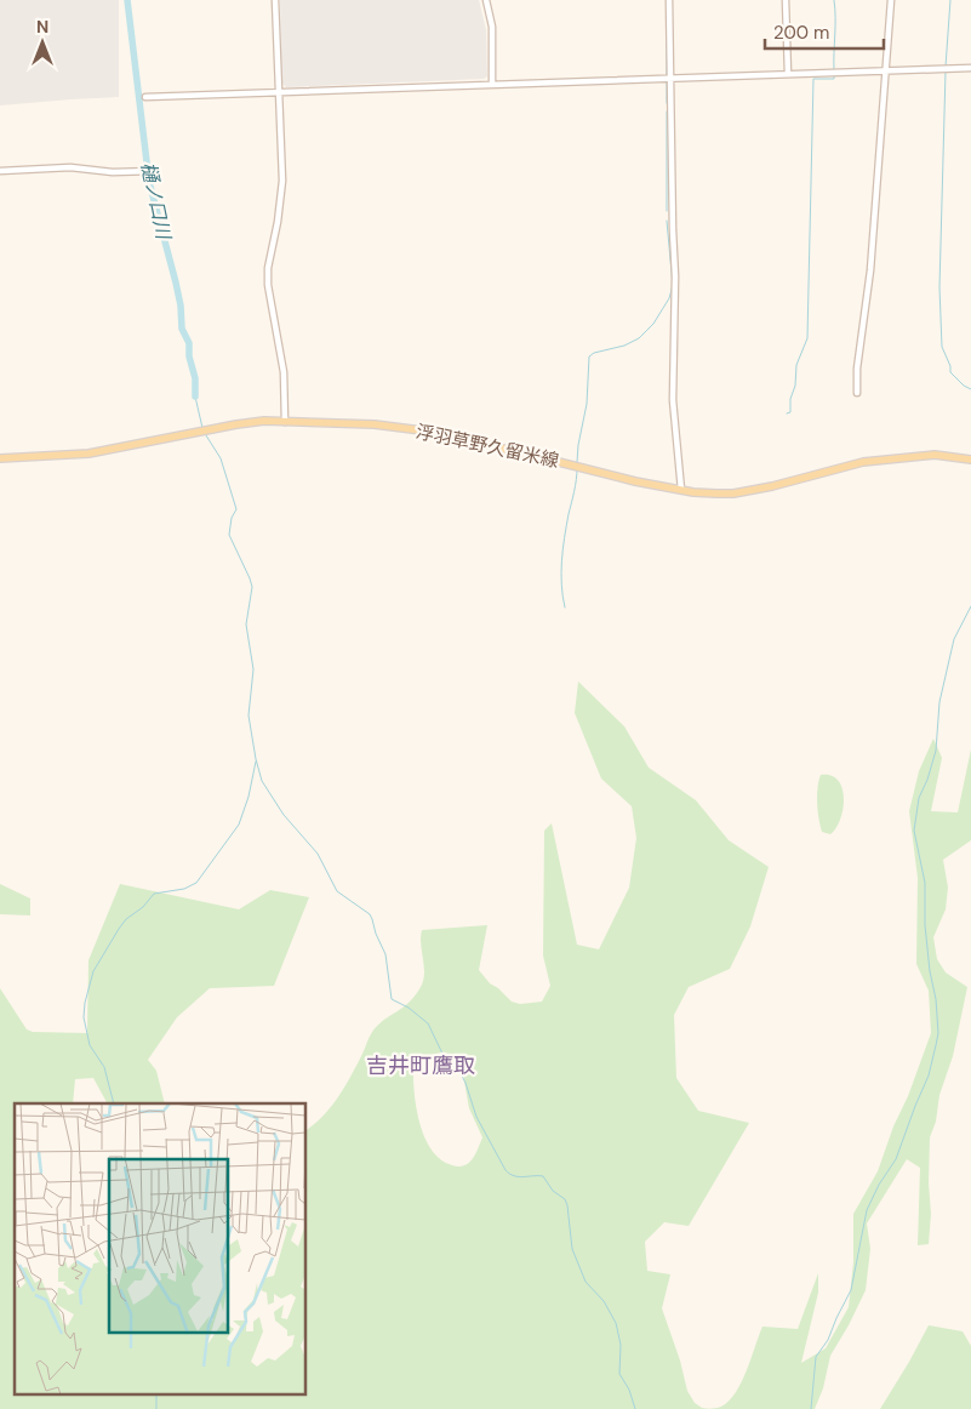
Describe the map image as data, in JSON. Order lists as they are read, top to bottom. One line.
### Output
{"streets":{"main road":["浮羽草野久留米線"]},"districts":["吉井町鷹取"],"water":["樋ノ口川"],"scale_bar":"200 m","north":"top"}
